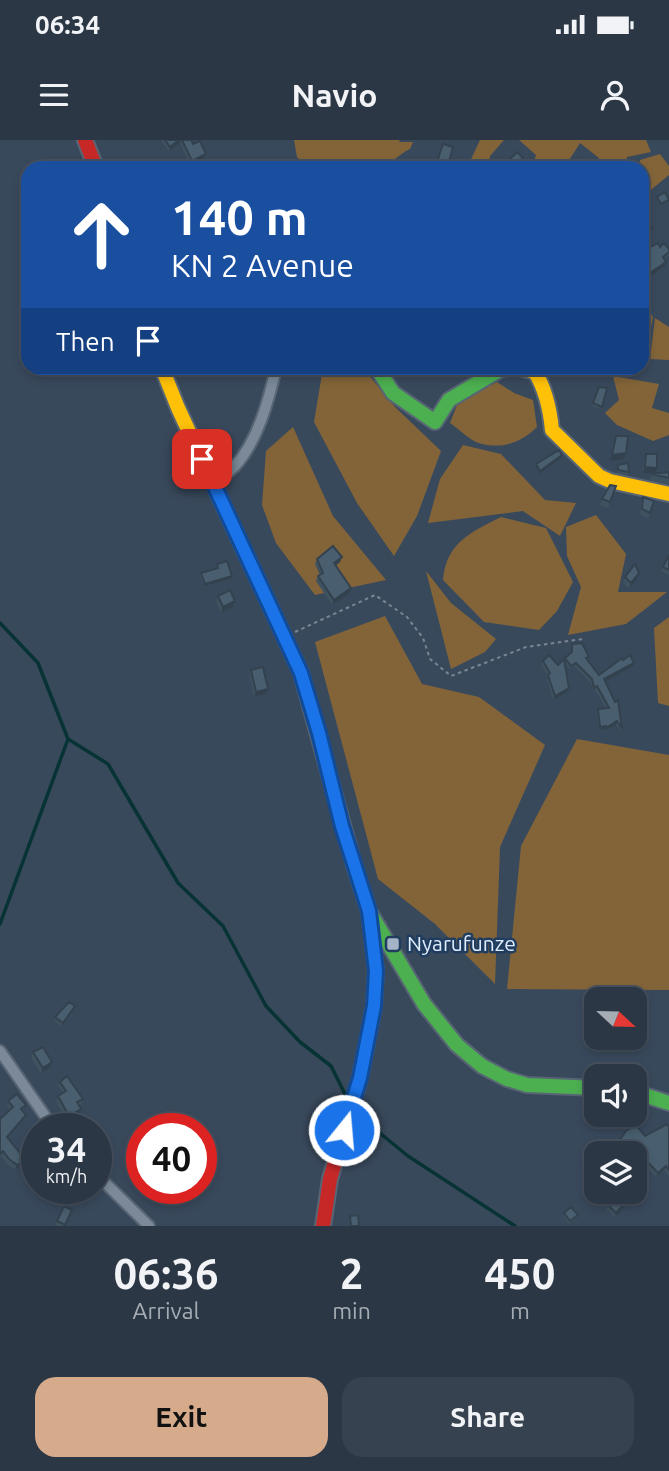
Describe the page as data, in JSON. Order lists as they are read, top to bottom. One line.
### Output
{"places":{"transit":["Nyarufunze"]},"north":"right","page":{"status":"06:34","header":"Navio","turn":["140 m","KN 2 Avenue"],"then":"Then","speed":"34 km/h","limit":"40","eta":["06:36","Arrival","2","min","450","m"],"buttons":["Exit","Share"]}}
